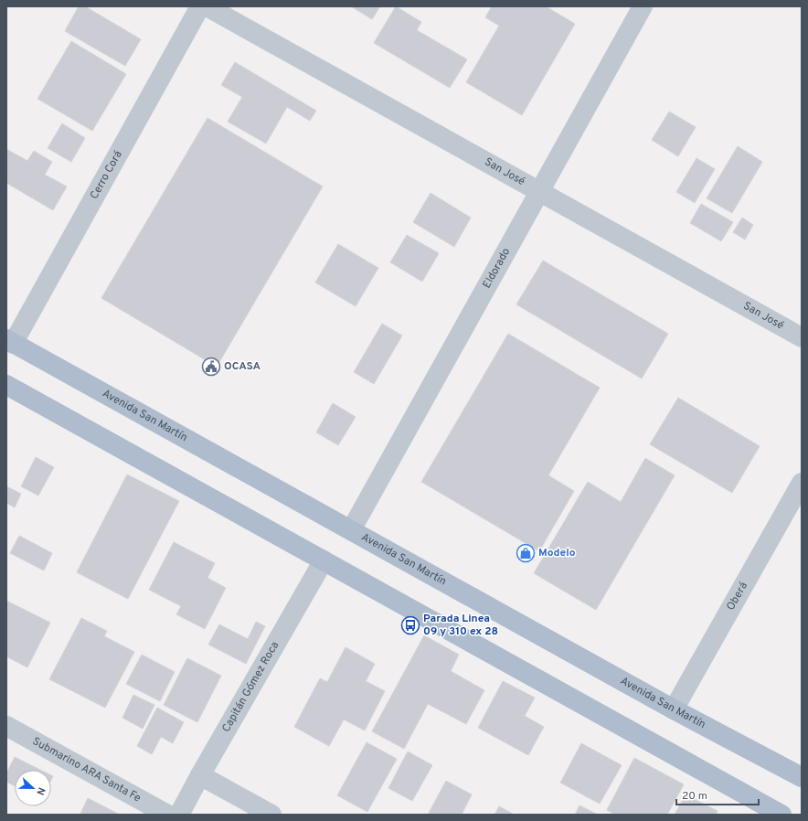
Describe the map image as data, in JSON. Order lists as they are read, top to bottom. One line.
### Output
{"streets":{"main road":["Avenida San Martín"],"street":["San José","Cerro Corá","Eldorado","Oberá","Capitán Gómez Roca","Submarino ARA Santa Fe"]},"crossings":[["San José","Eldorado"],["Cerro Corá","Avenida San Martín"],["Eldorado","Avenida San Martín"],["Avenida San Martín","Oberá"]],"places":{"public building":["OCASA"],"shop":["Modelo"],"bus stop":["Parada Linea 09 y 310 ex 28"]},"scale_bar":"20 m","north":"right"}
